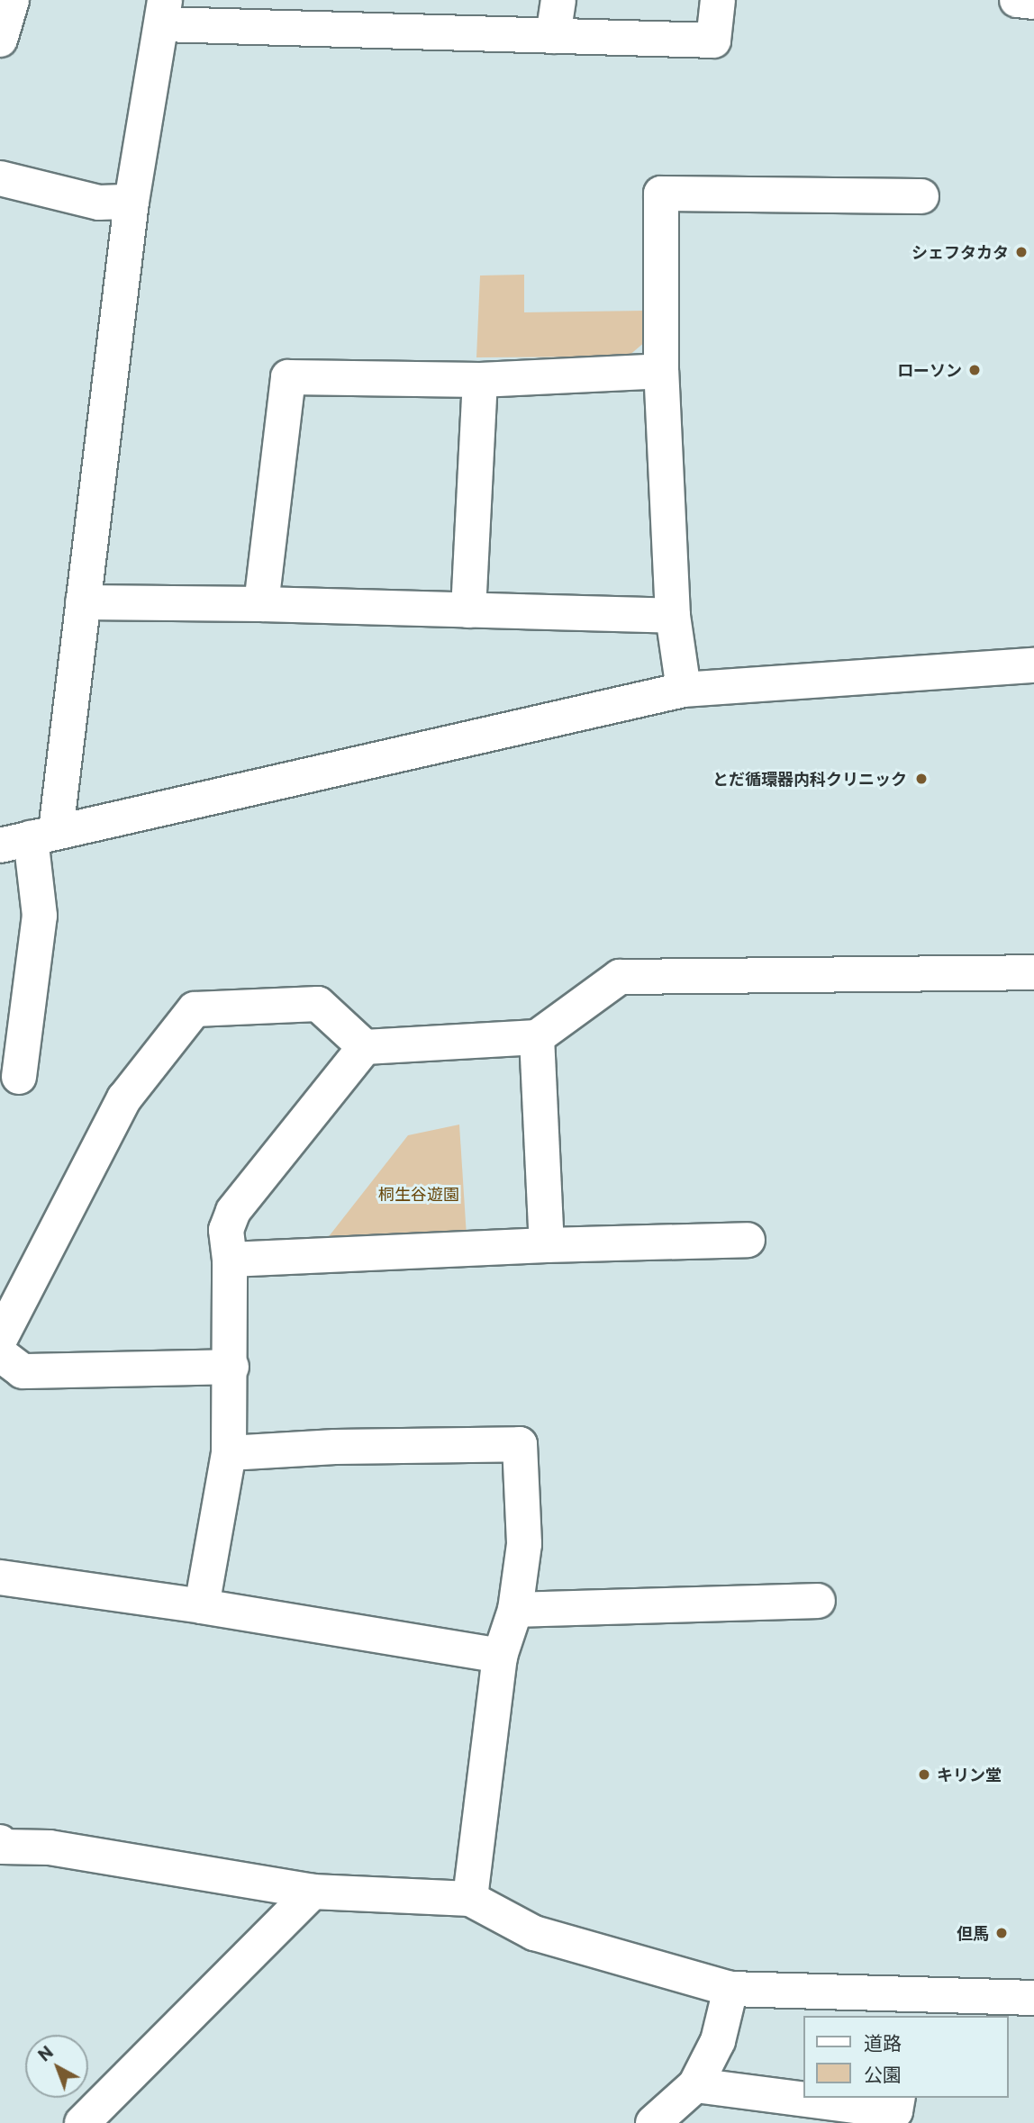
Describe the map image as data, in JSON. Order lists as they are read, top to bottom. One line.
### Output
{"parks":["桐生谷遊園"],"places":["シェフタカタ","ローソン","とだ循環器内科クリニック","キリン堂","但馬"],"legend":["道路","公園"],"north":"top left"}
